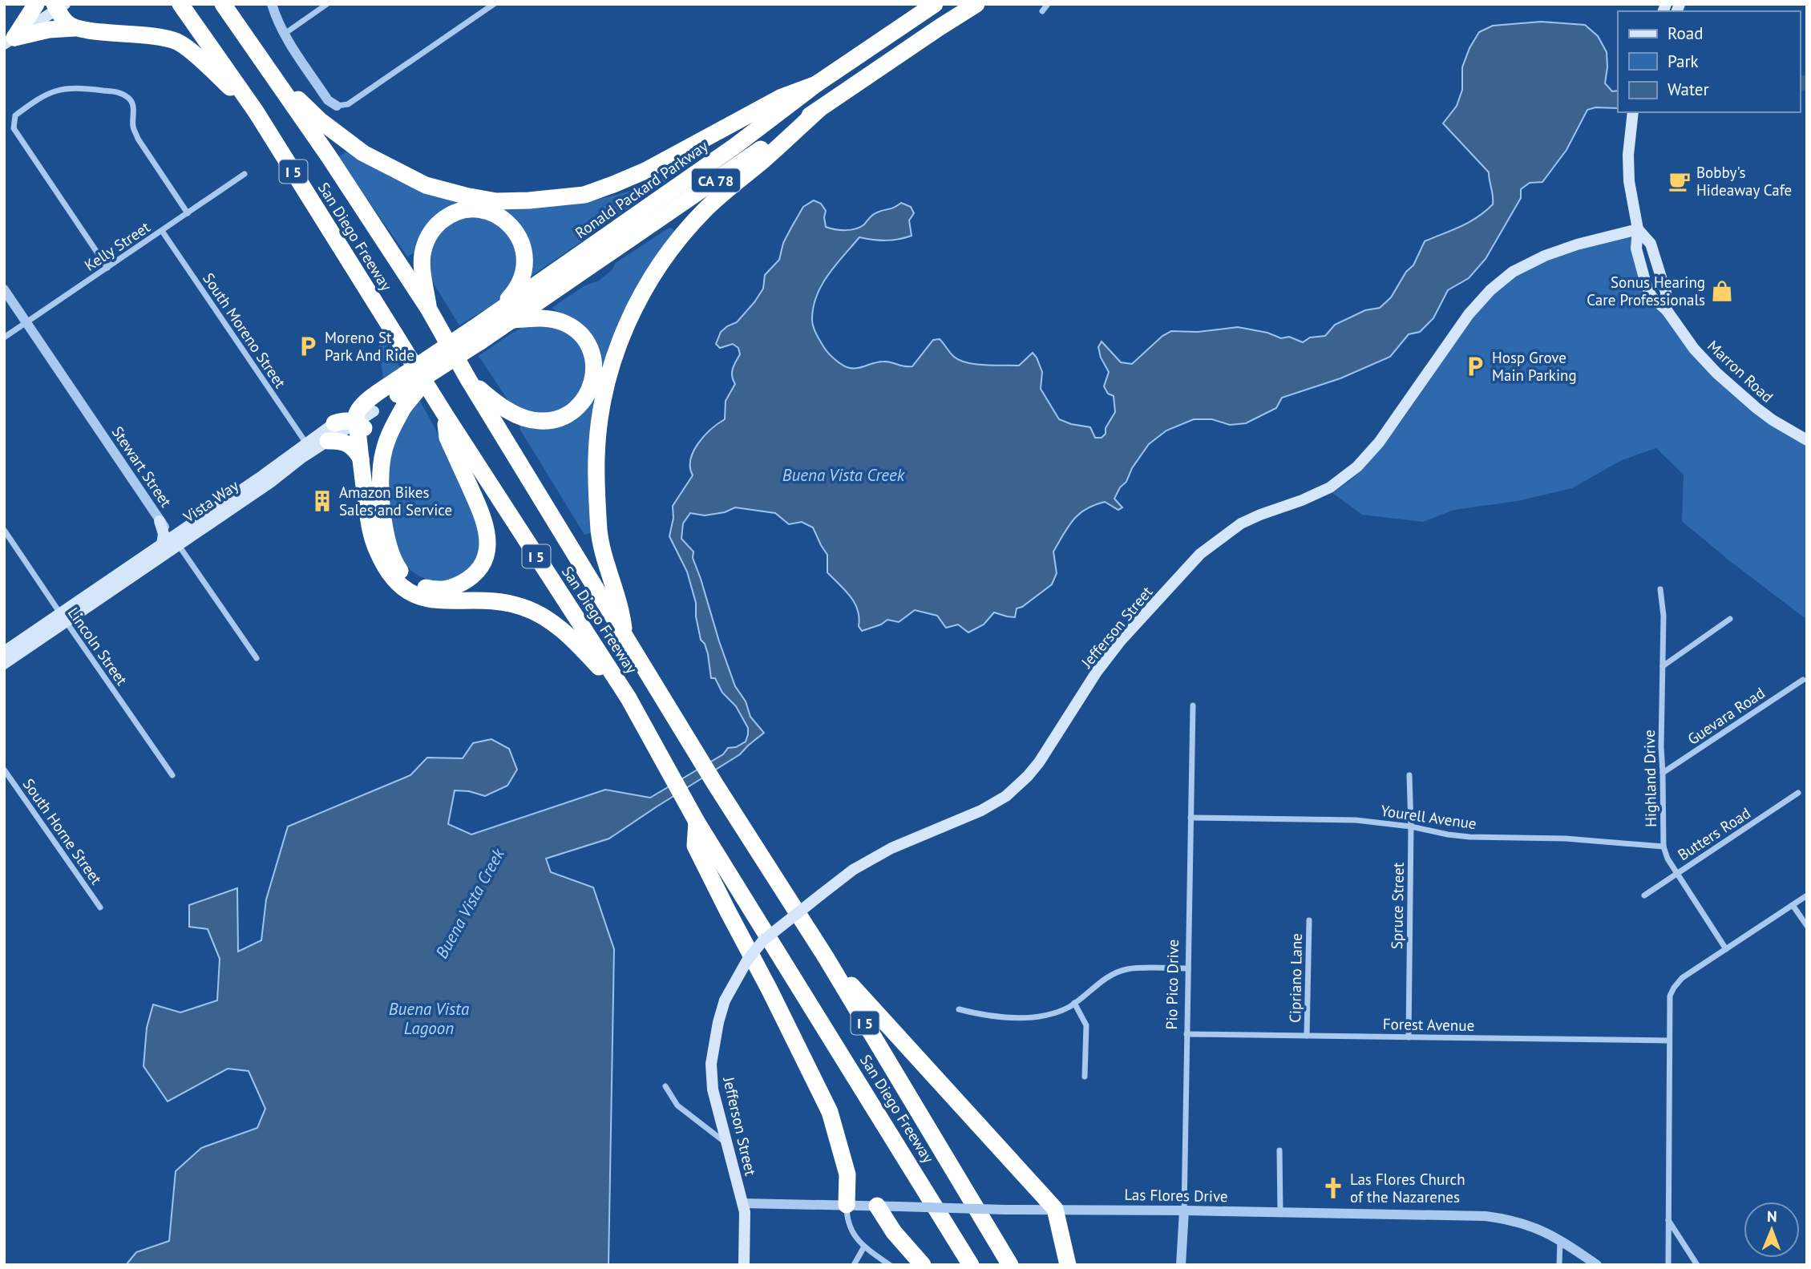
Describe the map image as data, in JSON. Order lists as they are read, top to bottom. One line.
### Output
{"streets":{"highway":["I 5","CA 78","Ronald Packard Parkway","San Diego Freeway","Vista Way"],"main road":["Marron Road","Jefferson Street"],"street":["Kelly Street","South Moreno Street","Stewart Street","Lincoln Street","Guevara Road","Highland Drive","Yourell Avenue","South Horne Street","Butters Road","Spruce Street","Cipriano Lane","Pio Pico Drive","Forest Avenue","Las Flores Drive"]},"crossings":[["Ronald Packard Parkway","Vista Way"],["Kelly Street","South Moreno Street"],["Kelly Street","Stewart Street"],["South Moreno Street","Vista Way"],["Marron Road","Jefferson Street"],["Stewart Street","Vista Way"],["Vista Way","Lincoln Street"],["Jefferson Street","Las Flores Drive"],["Guevara Road","Highland Drive"],["Highland Drive","Yourell Avenue"],["Highland Drive","Butters Road"],["Yourell Avenue","Spruce Street"],["Yourell Avenue","Pio Pico Drive"],["Spruce Street","Forest Avenue"],["Cipriano Lane","Forest Avenue"],["Pio Pico Drive","Forest Avenue"],["Pio Pico Drive","Las Flores Drive"]],"water":["Buena Vista Creek","Buena Vista Lagoon"],"places":{"cafe":["Bobby's Hideaway Cafe"],"shop":["Sonus Hearing Care Professionals"],"parking":["Moreno St Park And Ride","Hosp Grove Main Parking"],"building":["Amazon Bikes Sales and Service"],"church":["Las Flores Church of the Nazarenes"]},"legend":["Road","Park","Water"],"north":"top"}
